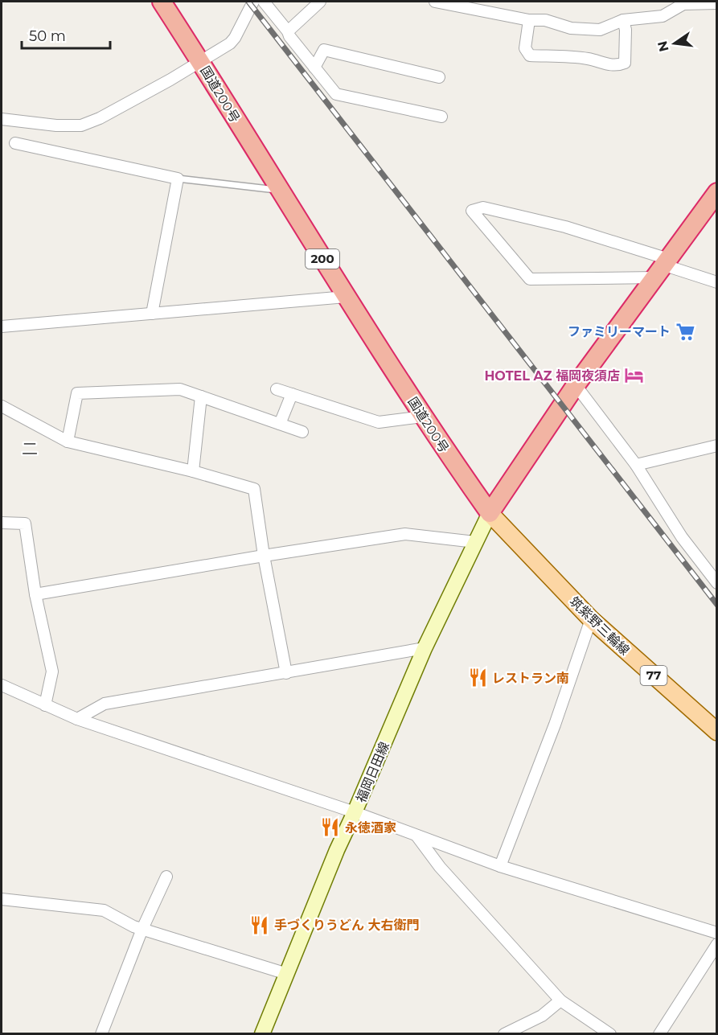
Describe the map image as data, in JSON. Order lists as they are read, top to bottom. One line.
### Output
{"streets":{"highway":["国道200号","200"],"main road":["筑紫野三輪線","77","福岡日田線"]},"crossings":[["国道200号","筑紫野三輪線"],["国道200号","福岡日田線"],["筑紫野三輪線","福岡日田線"]],"districts":["二"],"places":{"supermarket":["ファミリーマート"],"hotel":["HOTEL AZ 福岡夜須店"],"restaurant":["レストラン南","永徳酒家","手づくりうどん 大右衛門"]},"scale_bar":"50 m","north":"left"}
